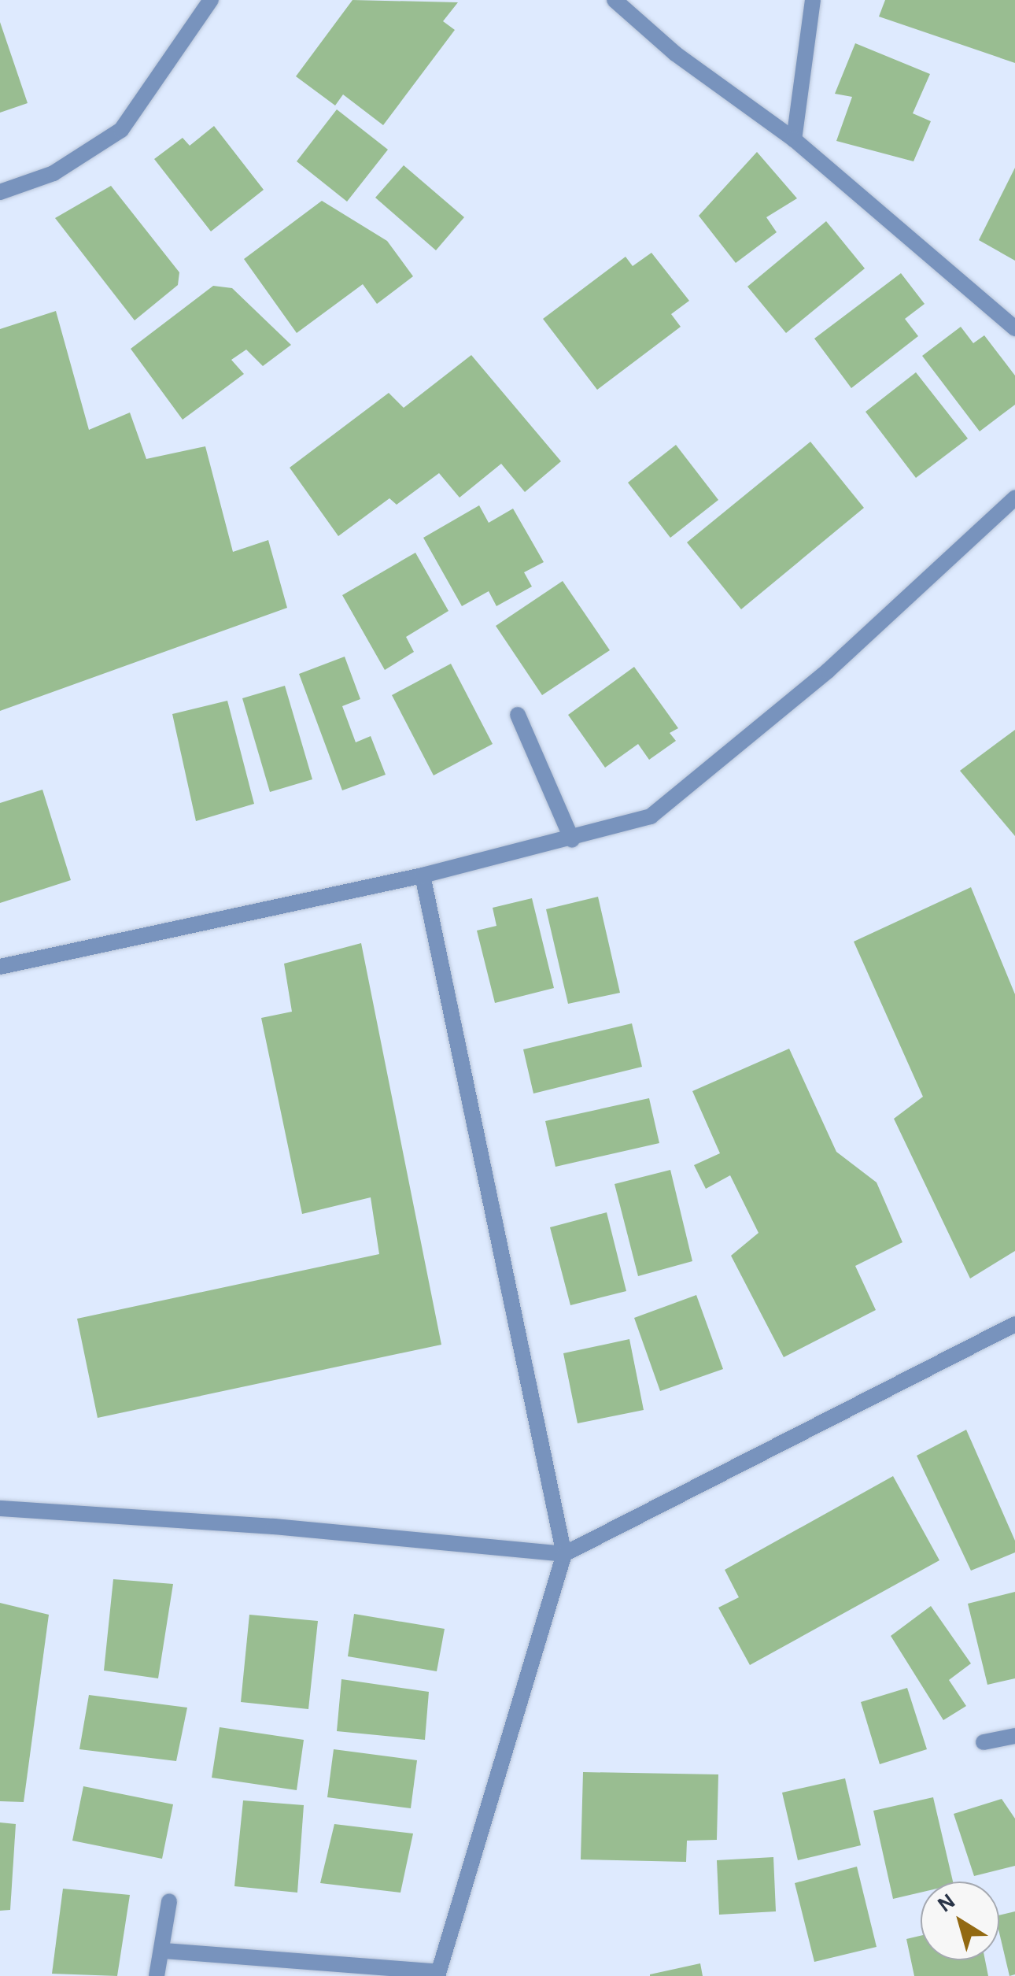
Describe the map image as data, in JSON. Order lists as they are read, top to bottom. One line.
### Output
{"north":"top left"}
